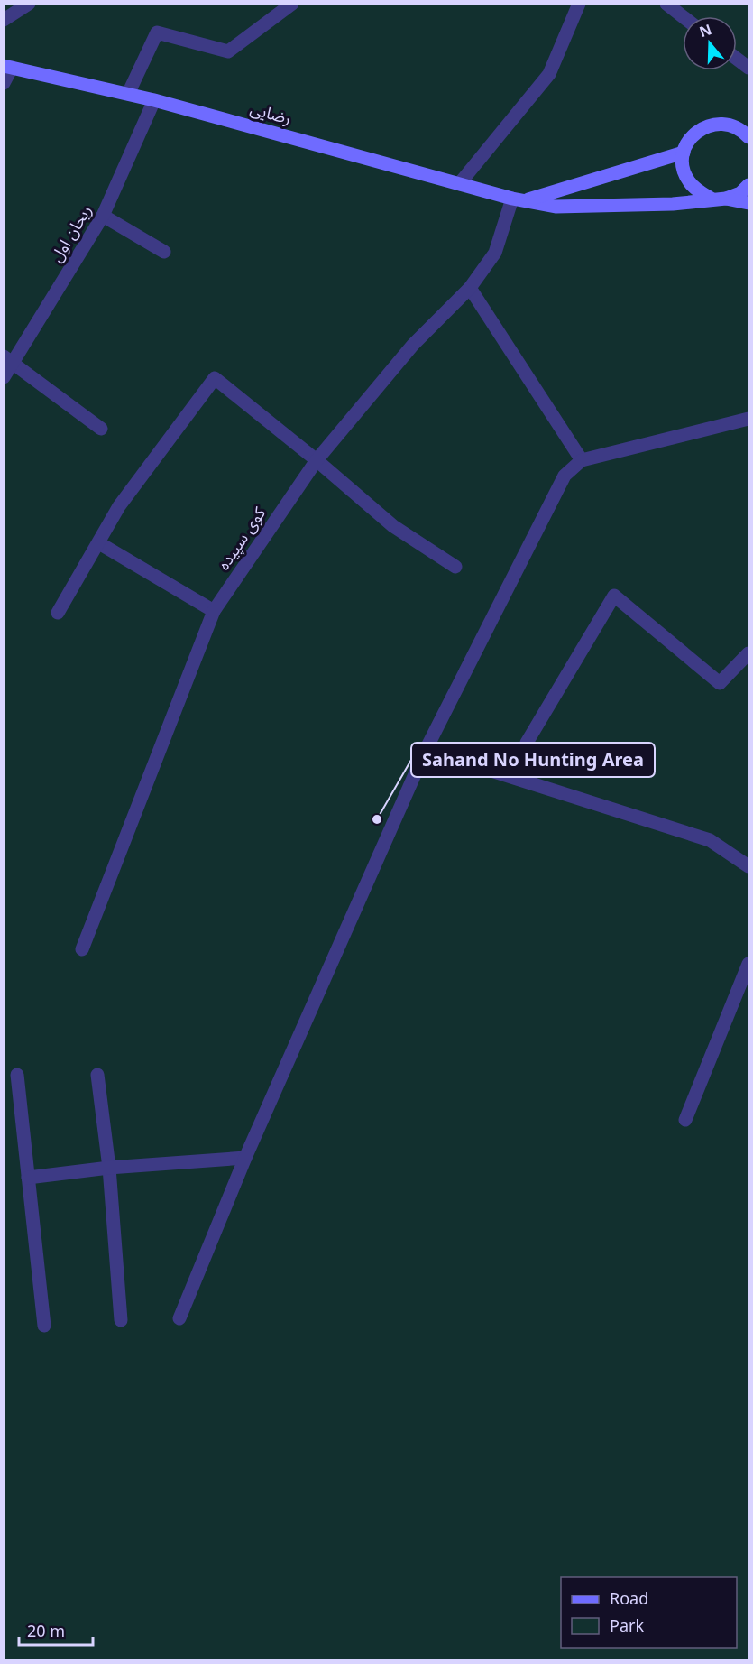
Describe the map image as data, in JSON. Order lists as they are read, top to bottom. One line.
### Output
{"streets":{"main road":["رضایی"],"street":["ریحان اول","کوی سپیده"]},"crossings":[["رضایی","ریحان اول"],["رضایی","کوی سپیده"]],"places":["Sahand No Hunting Area"],"legend":["Road","Park"],"scale_bar":"20 m","north":"top"}
